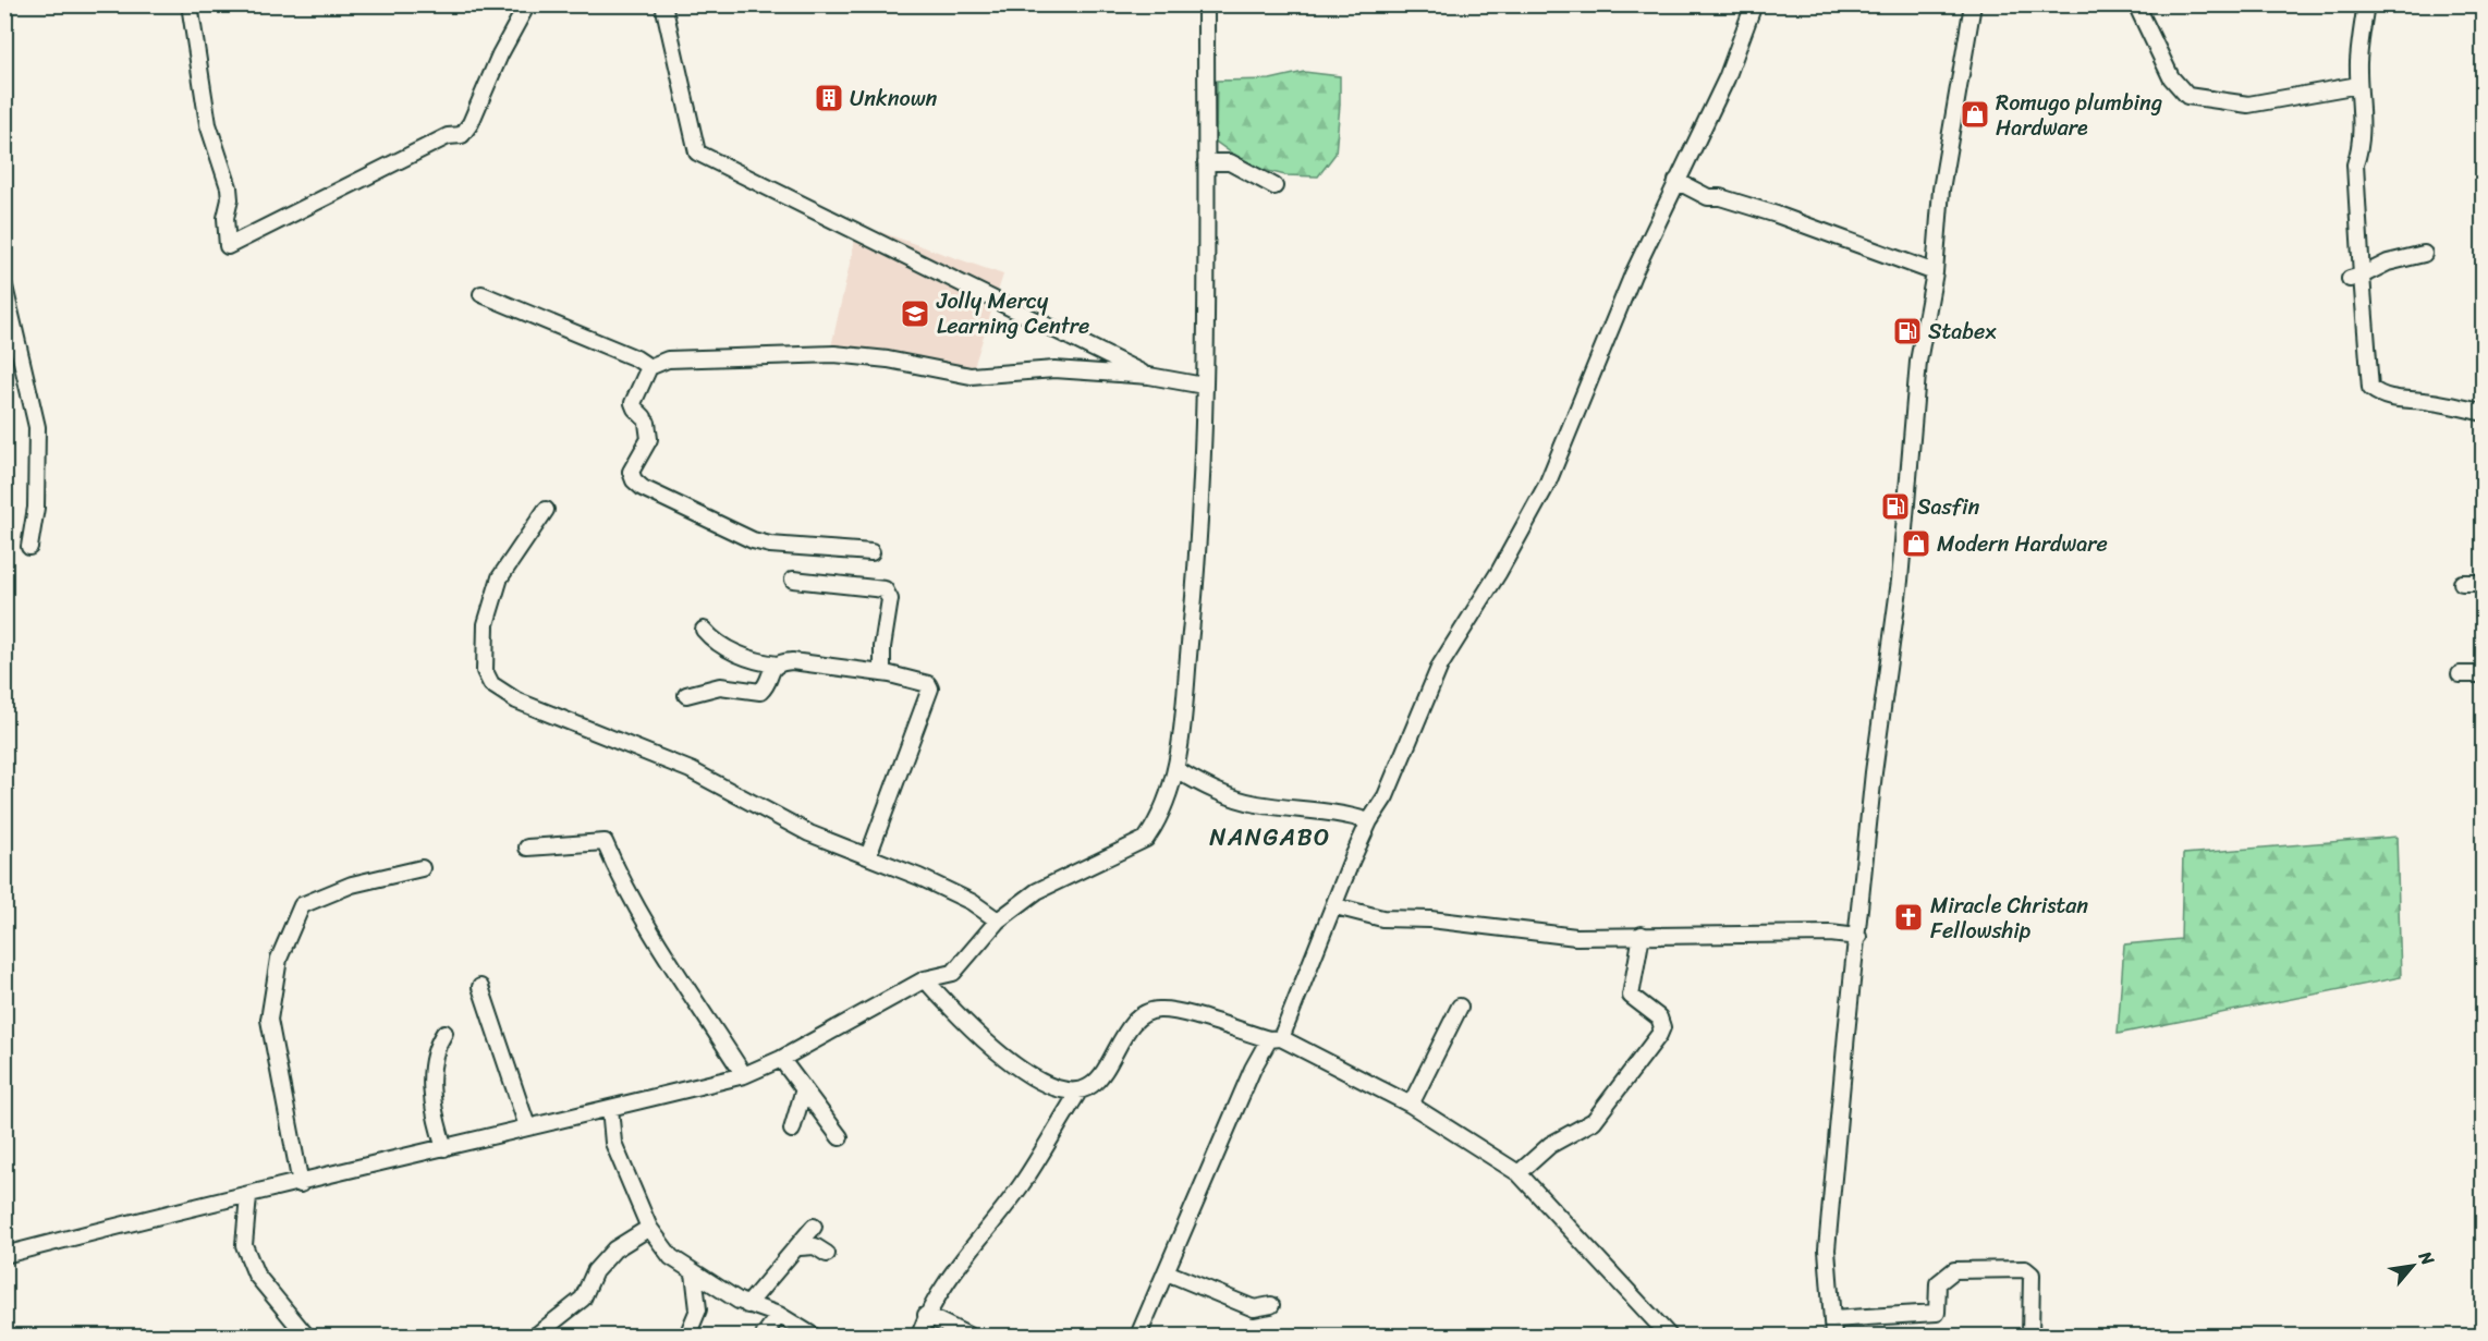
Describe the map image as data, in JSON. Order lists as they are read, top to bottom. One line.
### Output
{"districts":["NANGABO"],"places":{"building":["Unknown"],"shop":["Romugo plumbing Hardware","Modern Hardware"],"school or university":["Jolly Mercy Learning Centre"],"fuel station":["Stabex","Sasfin"],"church":["Miracle Christan Fellowship"]},"north":"top right"}
